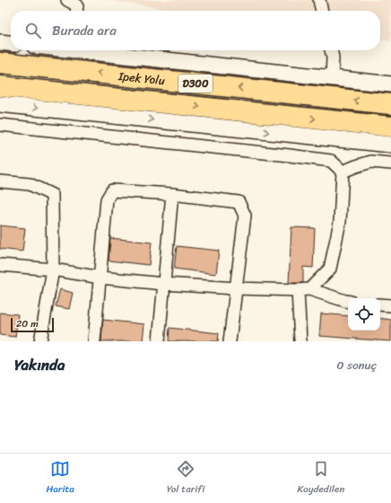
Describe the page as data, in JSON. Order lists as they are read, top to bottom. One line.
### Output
{"streets":{"highway":["Ipek Yolu","D300"]},"scale_bar":"20 m","page":{"search":"Burada ara","scale":"20 m","heading":["Yakında","0 sonuç"],"nav":["Harita","Yol tarifi","Kaydedilen"]}}
